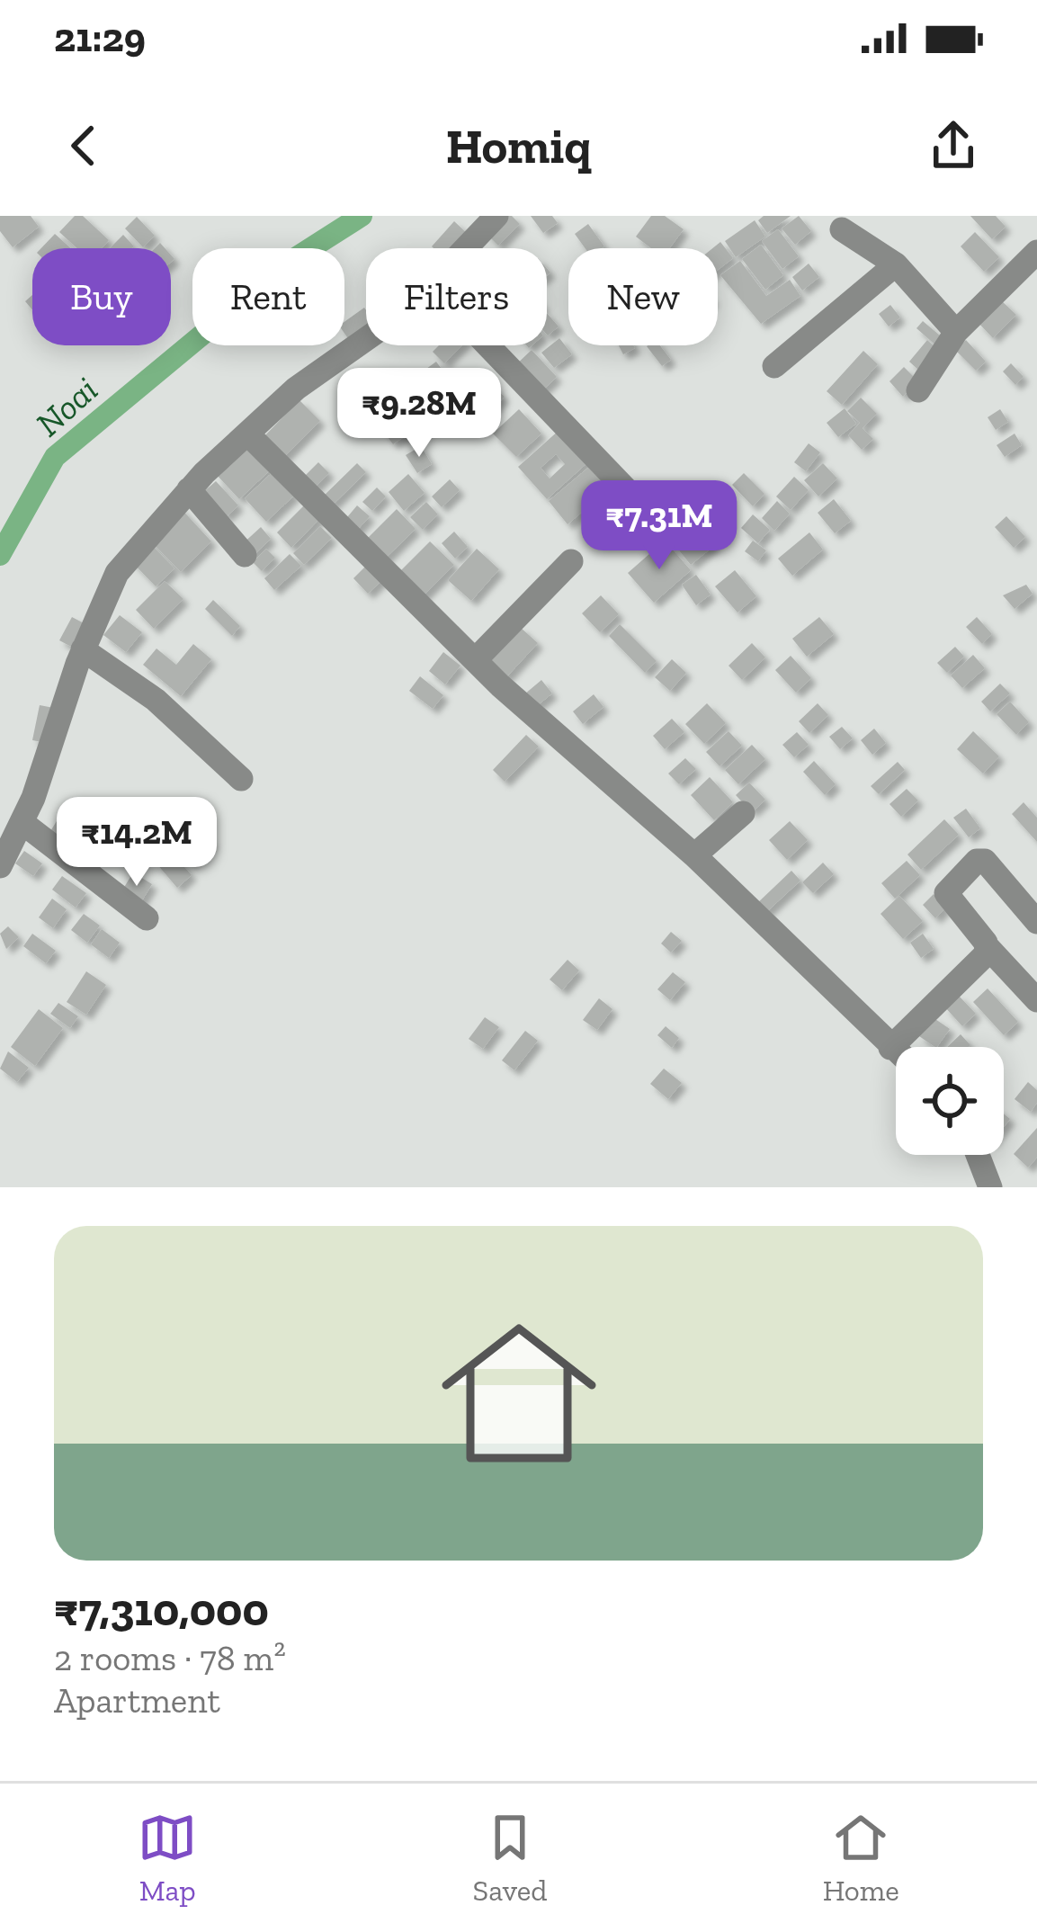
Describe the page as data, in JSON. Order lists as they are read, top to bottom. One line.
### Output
{"water":["Noai"],"page":{"status":"21:29","header":"Homiq","chip":["Buy","Rent","Filters","New"],"price":["₹9.28M","₹7.31M","₹14.2M"],"list":[{"name":"₹7,310,000","note":"2 rooms · 78 m² · Apartment"}],"tabs":["Map","Saved","Home"]}}
